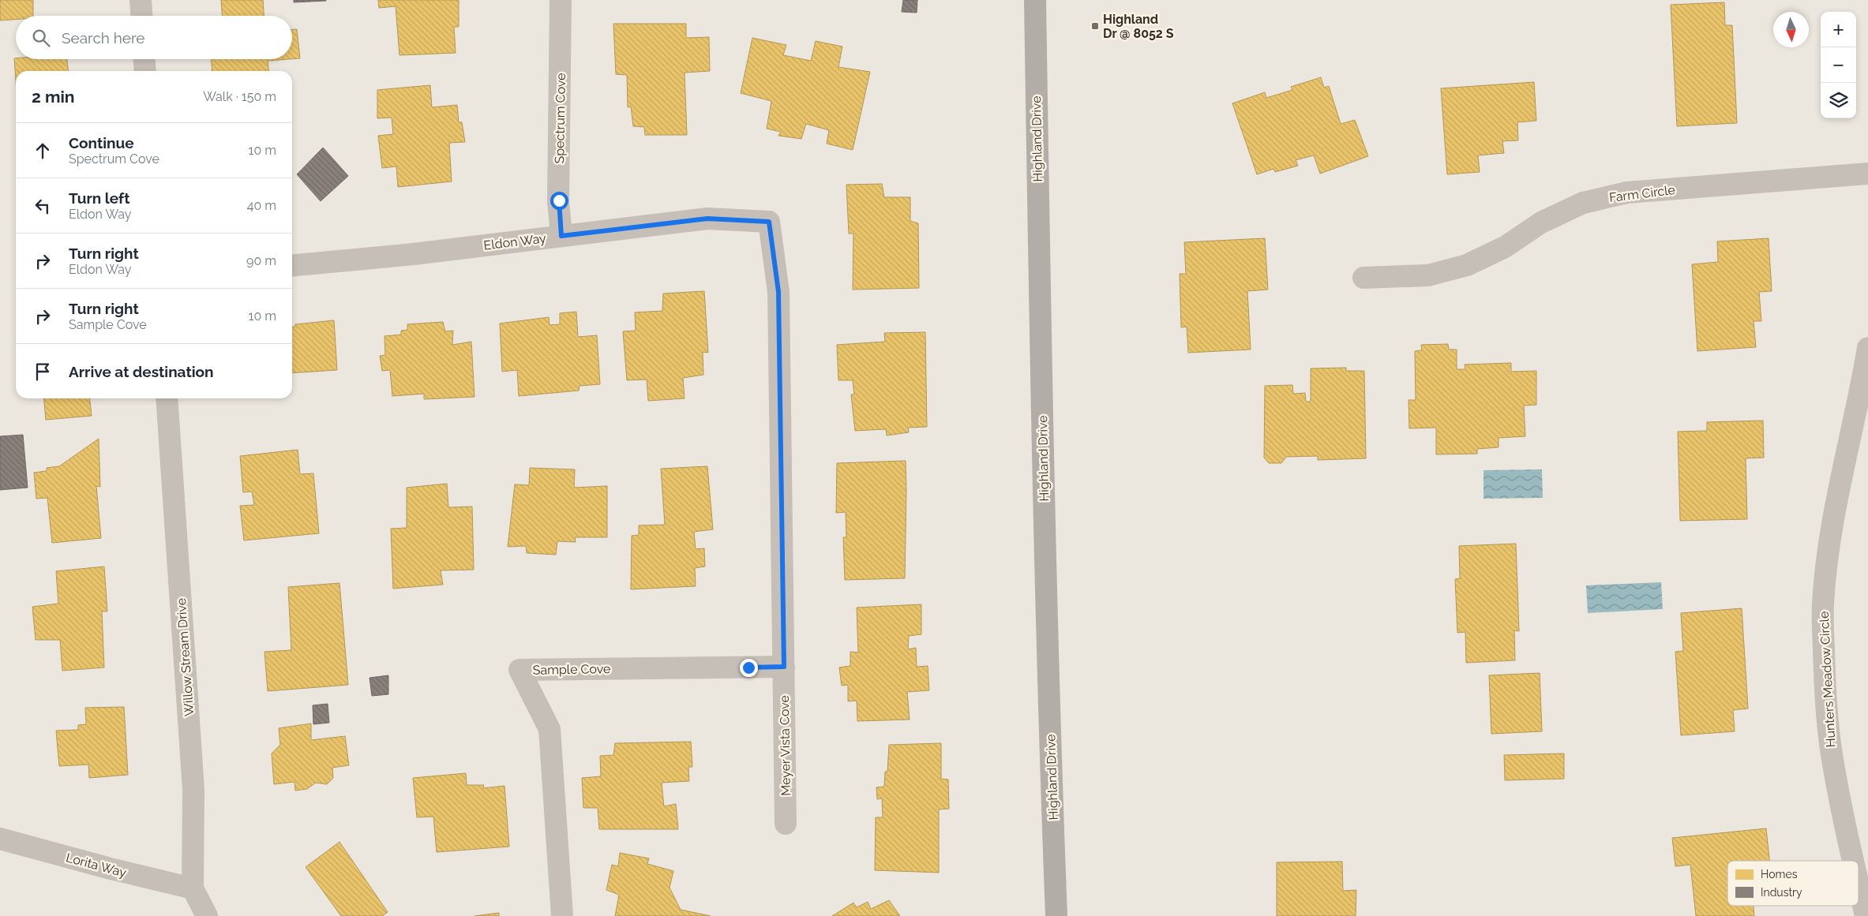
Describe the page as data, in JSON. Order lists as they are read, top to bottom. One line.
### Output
{"streets":{"main road":["Highland Drive"],"street":["Spectrum Cove","Farm Circle","Eldon Way","Willow Stream Drive","Sample Cove","Hunters Meadow Circle","Meyer Vista Cove","Lorita Way"]},"crossings":[["Spectrum Cove","Eldon Way"],["Eldon Way","Sample Cove"],["Eldon Way","Meyer Vista Cove"],["Willow Stream Drive","Lorita Way"],["Sample Cove","Meyer Vista Cove"]],"places":{"transit":["Highland Dr @ 8052 S"]},"legend":["Homes","Industry"],"north":"bottom","page":{"map_buttons":["+","−"],"search":"Search here","heading":["2 min","Walk · 150 m"],"list":[["Continue","Spectrum Cove","10 m"],["Turn left","Eldon Way","40 m"],["Turn right","Eldon Way","90 m"],["Turn right","Sample Cove","10 m"],"Arrive at destination"]}}
